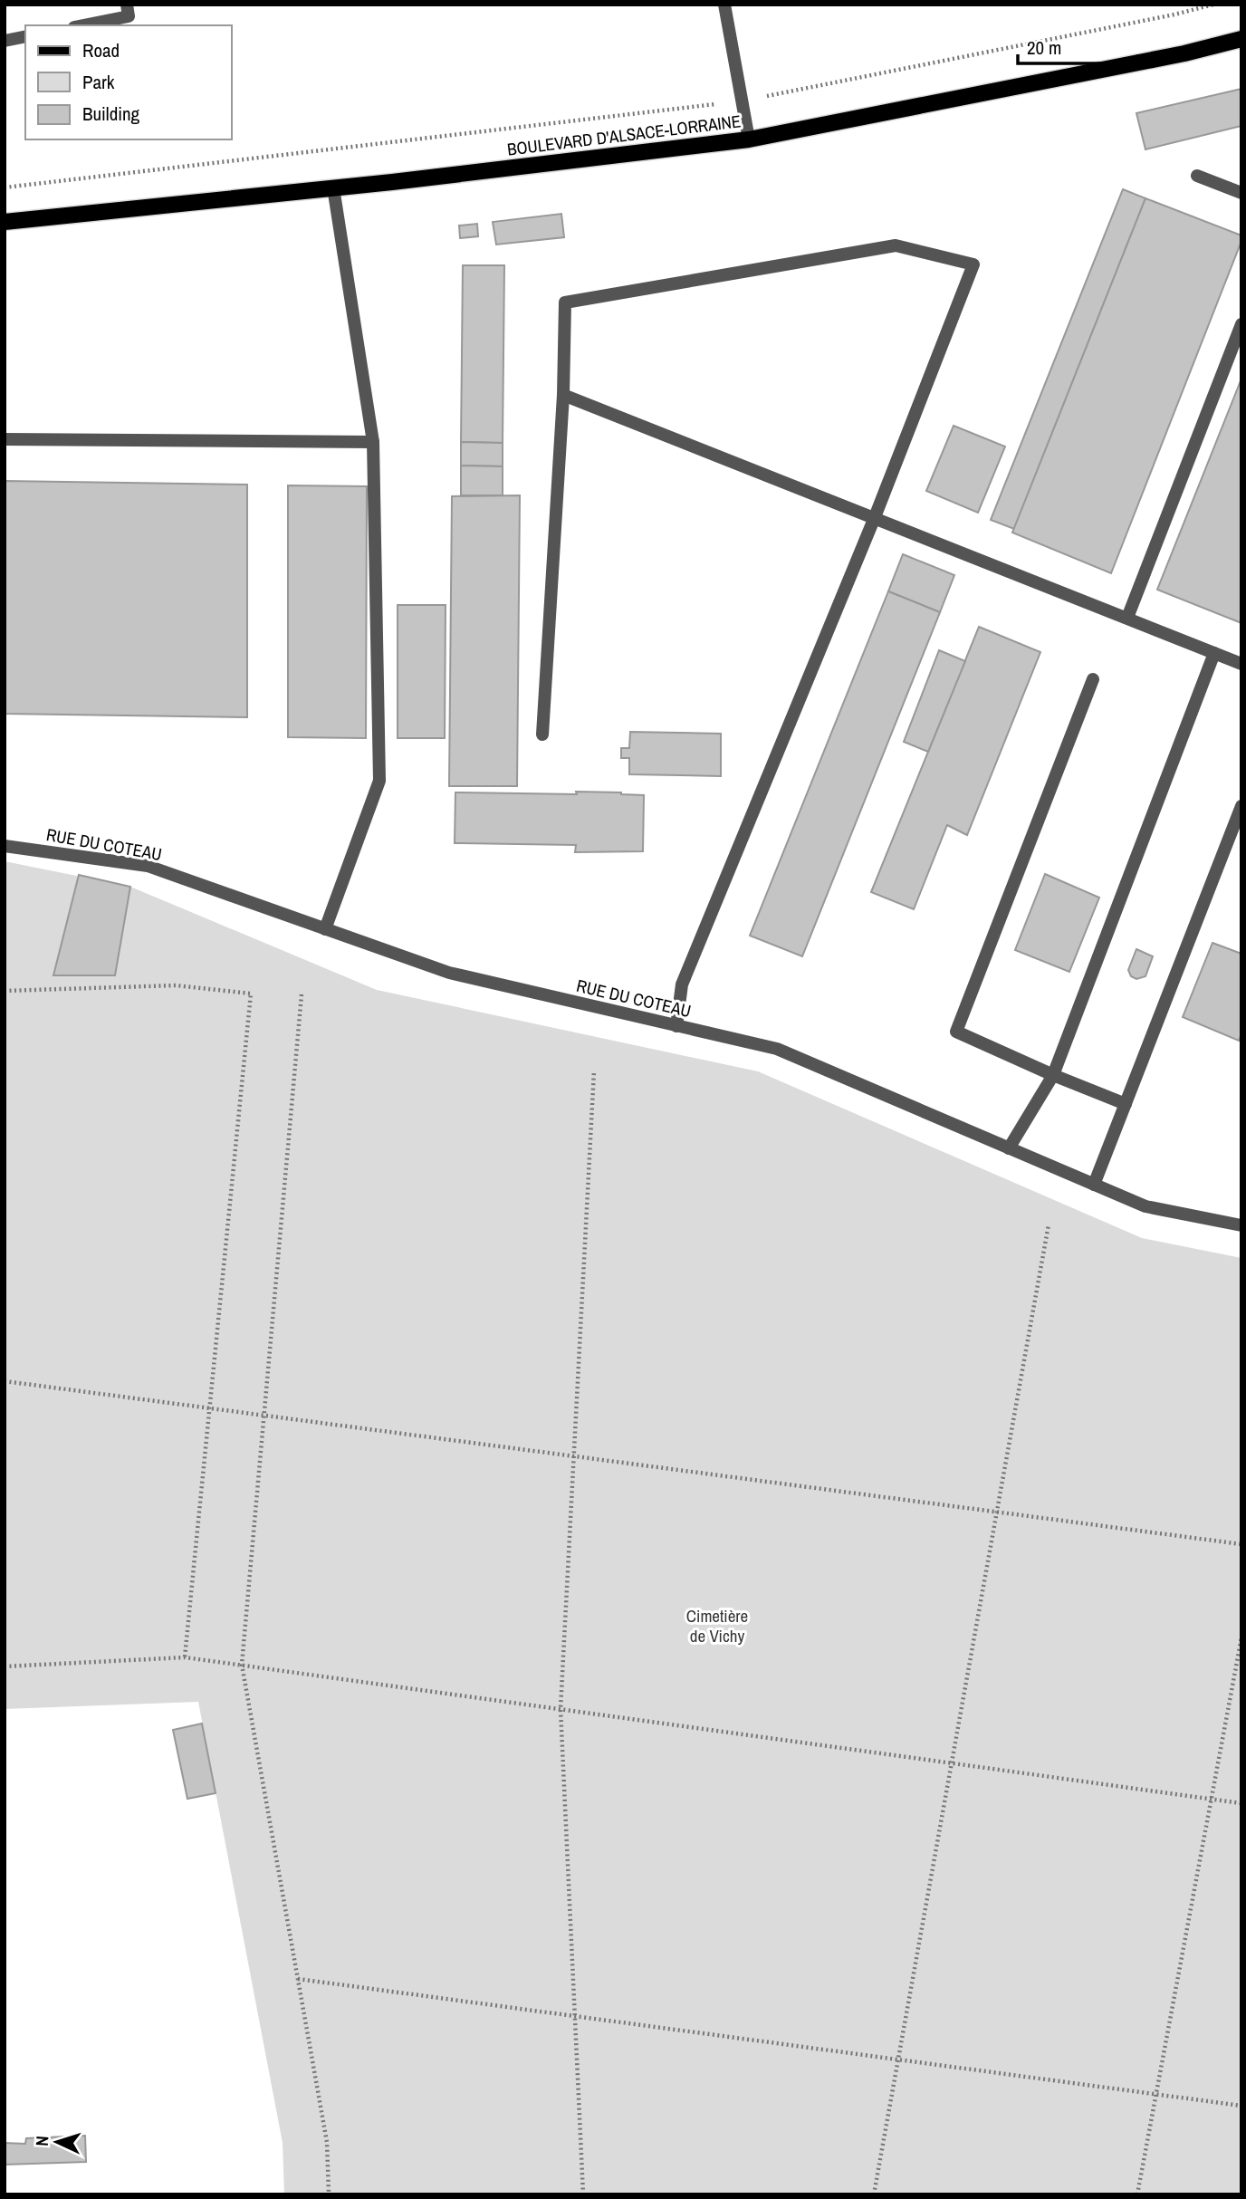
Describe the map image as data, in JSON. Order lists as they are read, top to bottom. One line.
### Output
{"streets":{"main road":["BOULEVARD D'ALSACE-LORRAINE"],"street":["RUE DU COTEAU"]},"parks":["Cimetière de Vichy"],"legend":["Road","Park","Building"],"scale_bar":"20 m","north":"left"}
